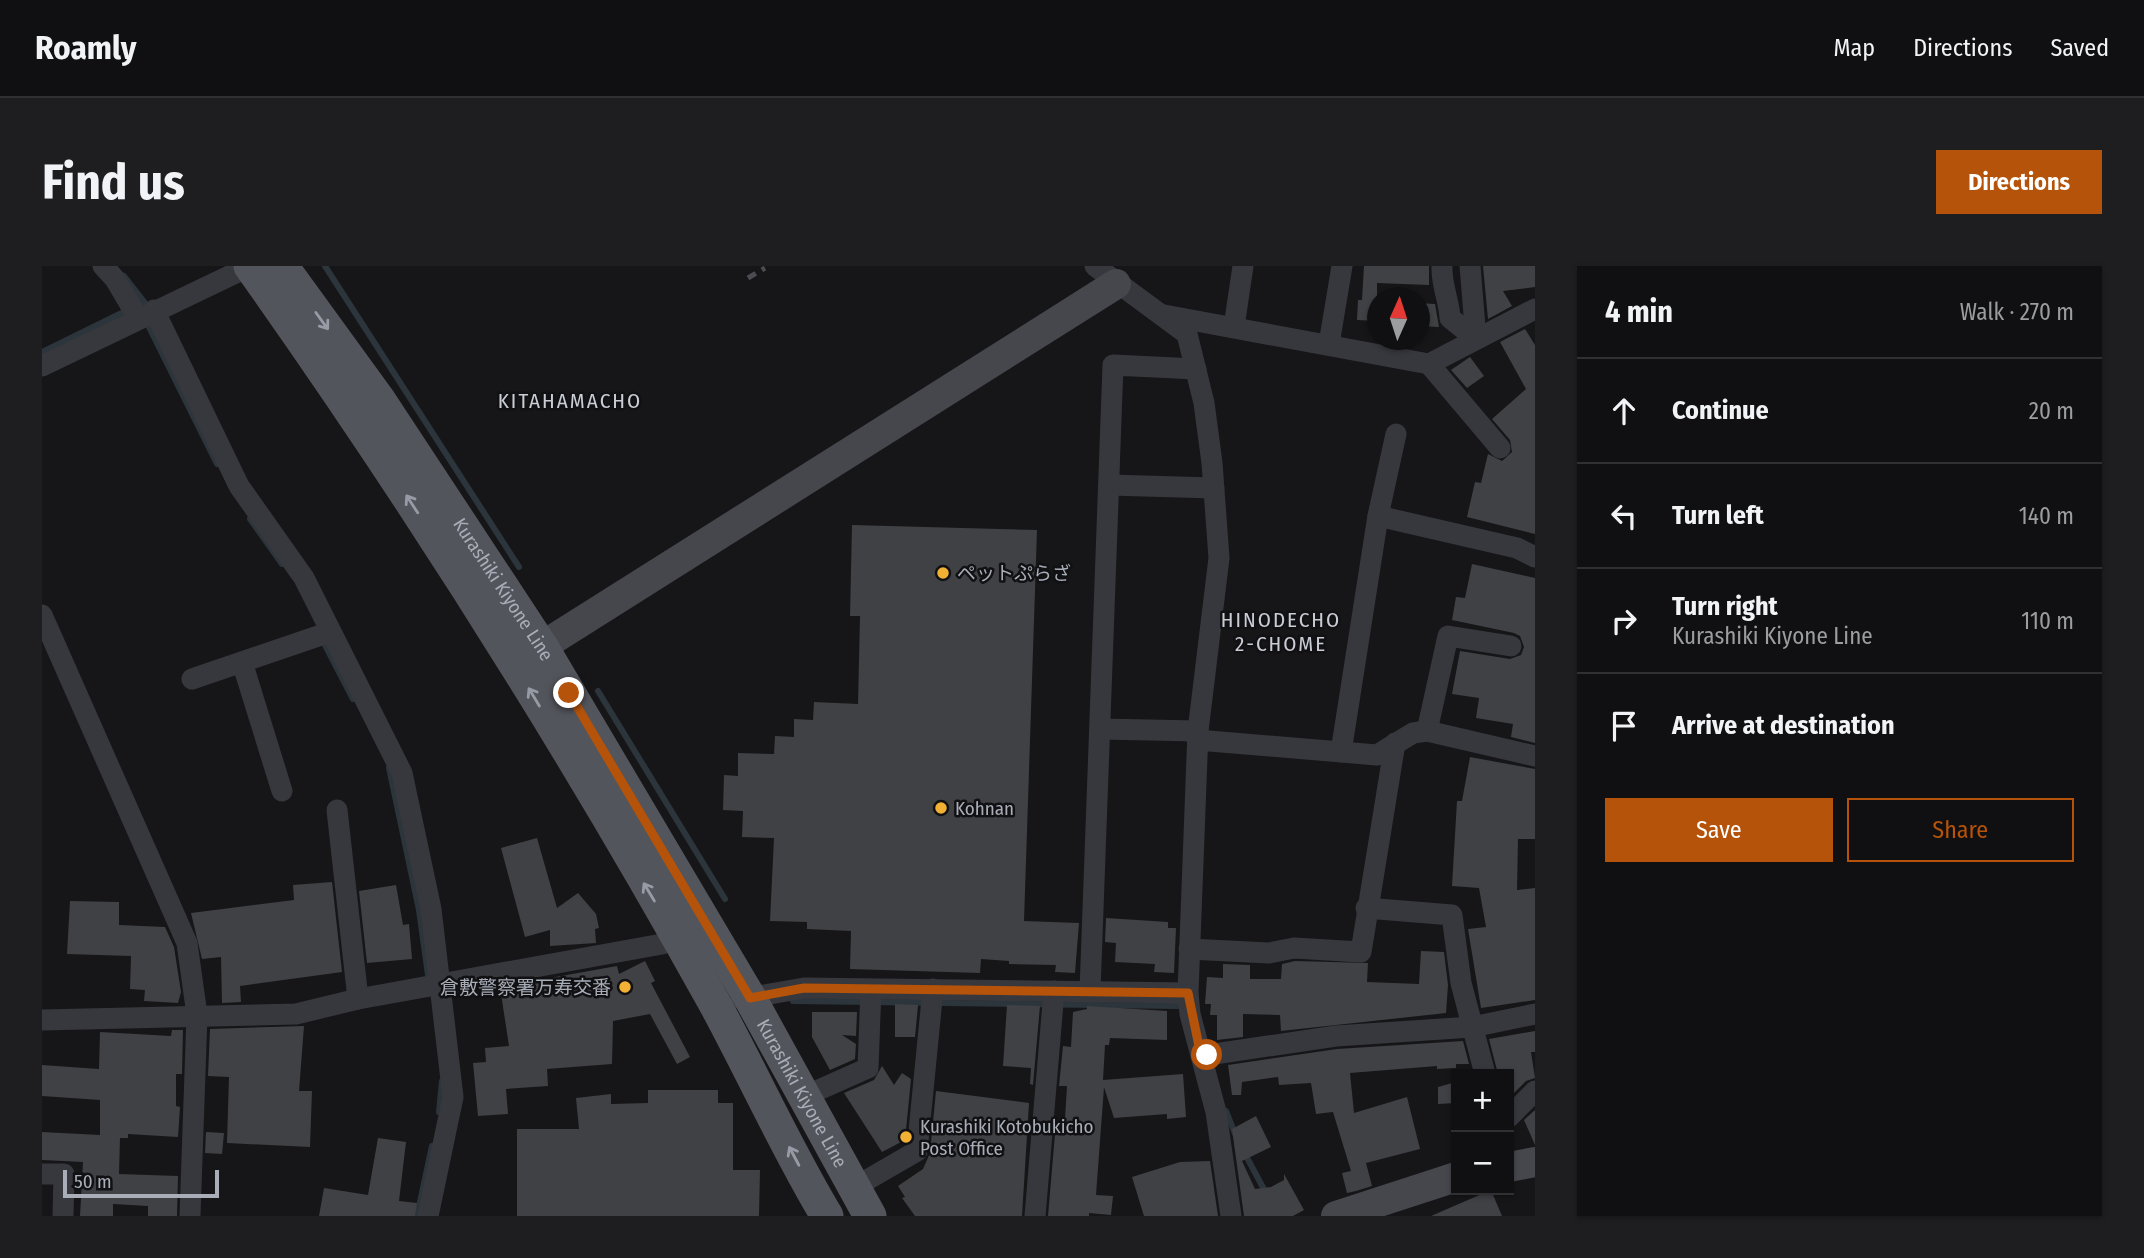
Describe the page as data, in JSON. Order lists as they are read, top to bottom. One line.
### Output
{"streets":{"main road":["Kurashiki Kiyone Line"]},"districts":["KITAHAMACHO","HINODECHO 2-CHOME"],"places":["ペットぷらざ","Kohnan","倉敷警察署万寿交番","Kurashiki Kotobukicho Post Office"],"scale_bar":"50 m","north":"top","page":{"header":"Roamly","nav":["Map","Directions","Saved"],"buttons":["Directions",["Save","Share"]],"title":"Find us","heading":["4 min","Walk · 270 m"],"list":[["Continue","20 m"],["Turn left","140 m"],["Turn right","Kurashiki Kiyone Line","110 m"],"Arrive at destination"],"map_buttons":["+","−"],"scale":"50 m"}}
